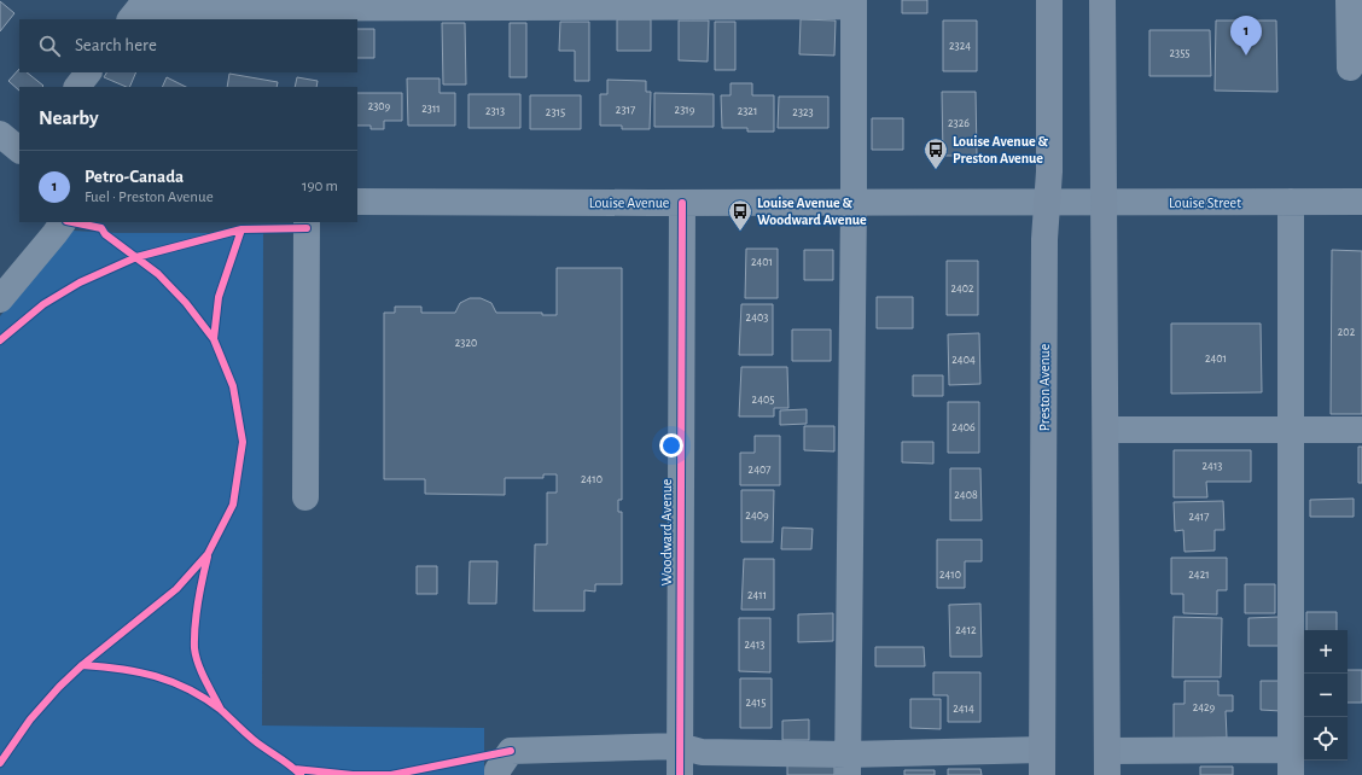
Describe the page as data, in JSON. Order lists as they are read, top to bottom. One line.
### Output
{"streets":{"main road":["Preston Avenue"],"street":["Louise Avenue","Louise Street","Woodward Avenue"]},"crossings":[["Louise Avenue","Louise Street"],["Louise Avenue","Preston Avenue"],["Louise Avenue","Woodward Avenue"],["Louise Street","Preston Avenue"]],"places":{"bus stop":["Louise Avenue & Preston Avenue","Louise Avenue & Woodward Avenue"]},"house_numbers":["2324","2355","2309","2311","2317","2319","2313","2321","2315","2323","2326","2401","2402","2403","202","2320","2401","2404","2405","2406","2413","2407","2410","2408","2409","2417","2410","2421","2411","2412","2413","2415","2429","2414"],"page":{"pins":"1","search":"Search here","heading":"Nearby","list":[{"mark":"1","name":"Petro-Canada","note":"Fuel · Preston Avenue","value":"190 m"}],"map_buttons":["+","−"]}}
